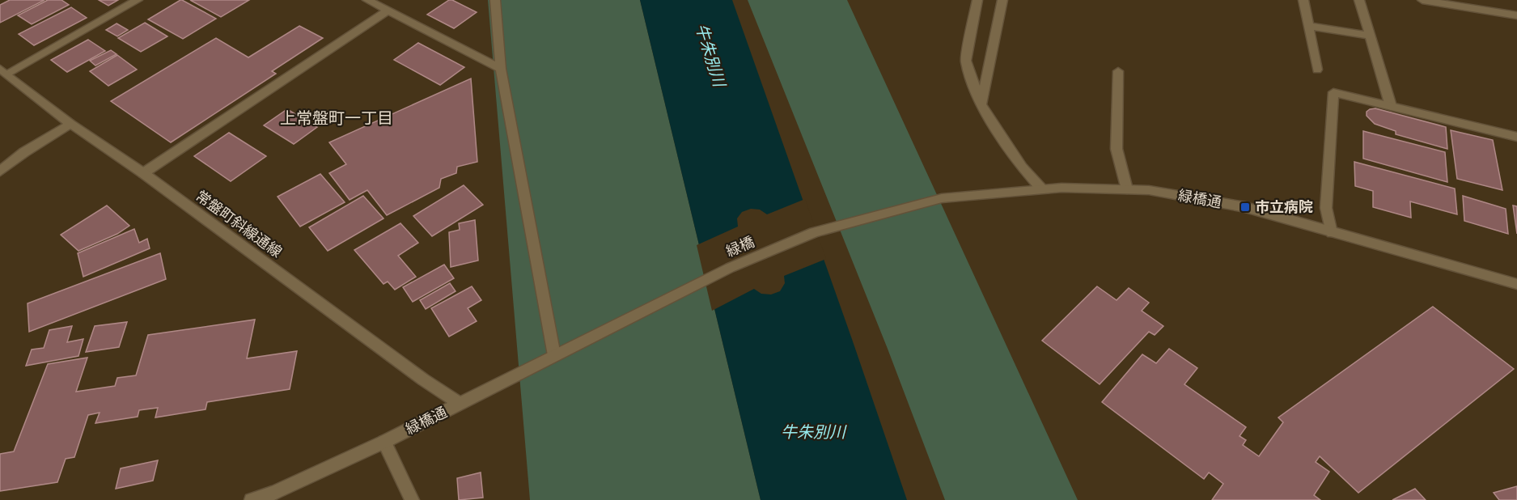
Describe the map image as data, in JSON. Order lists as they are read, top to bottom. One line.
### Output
{"streets":{"street":["緑橋通","常盤町斜線通線","緑橋"]},"crossings":[["緑橋通","常盤町斜線通線"],["緑橋通","緑橋"]],"districts":["上常盤町一丁目"],"water":["牛朱別川"],"places":{"transit":["市立病院"]}}
